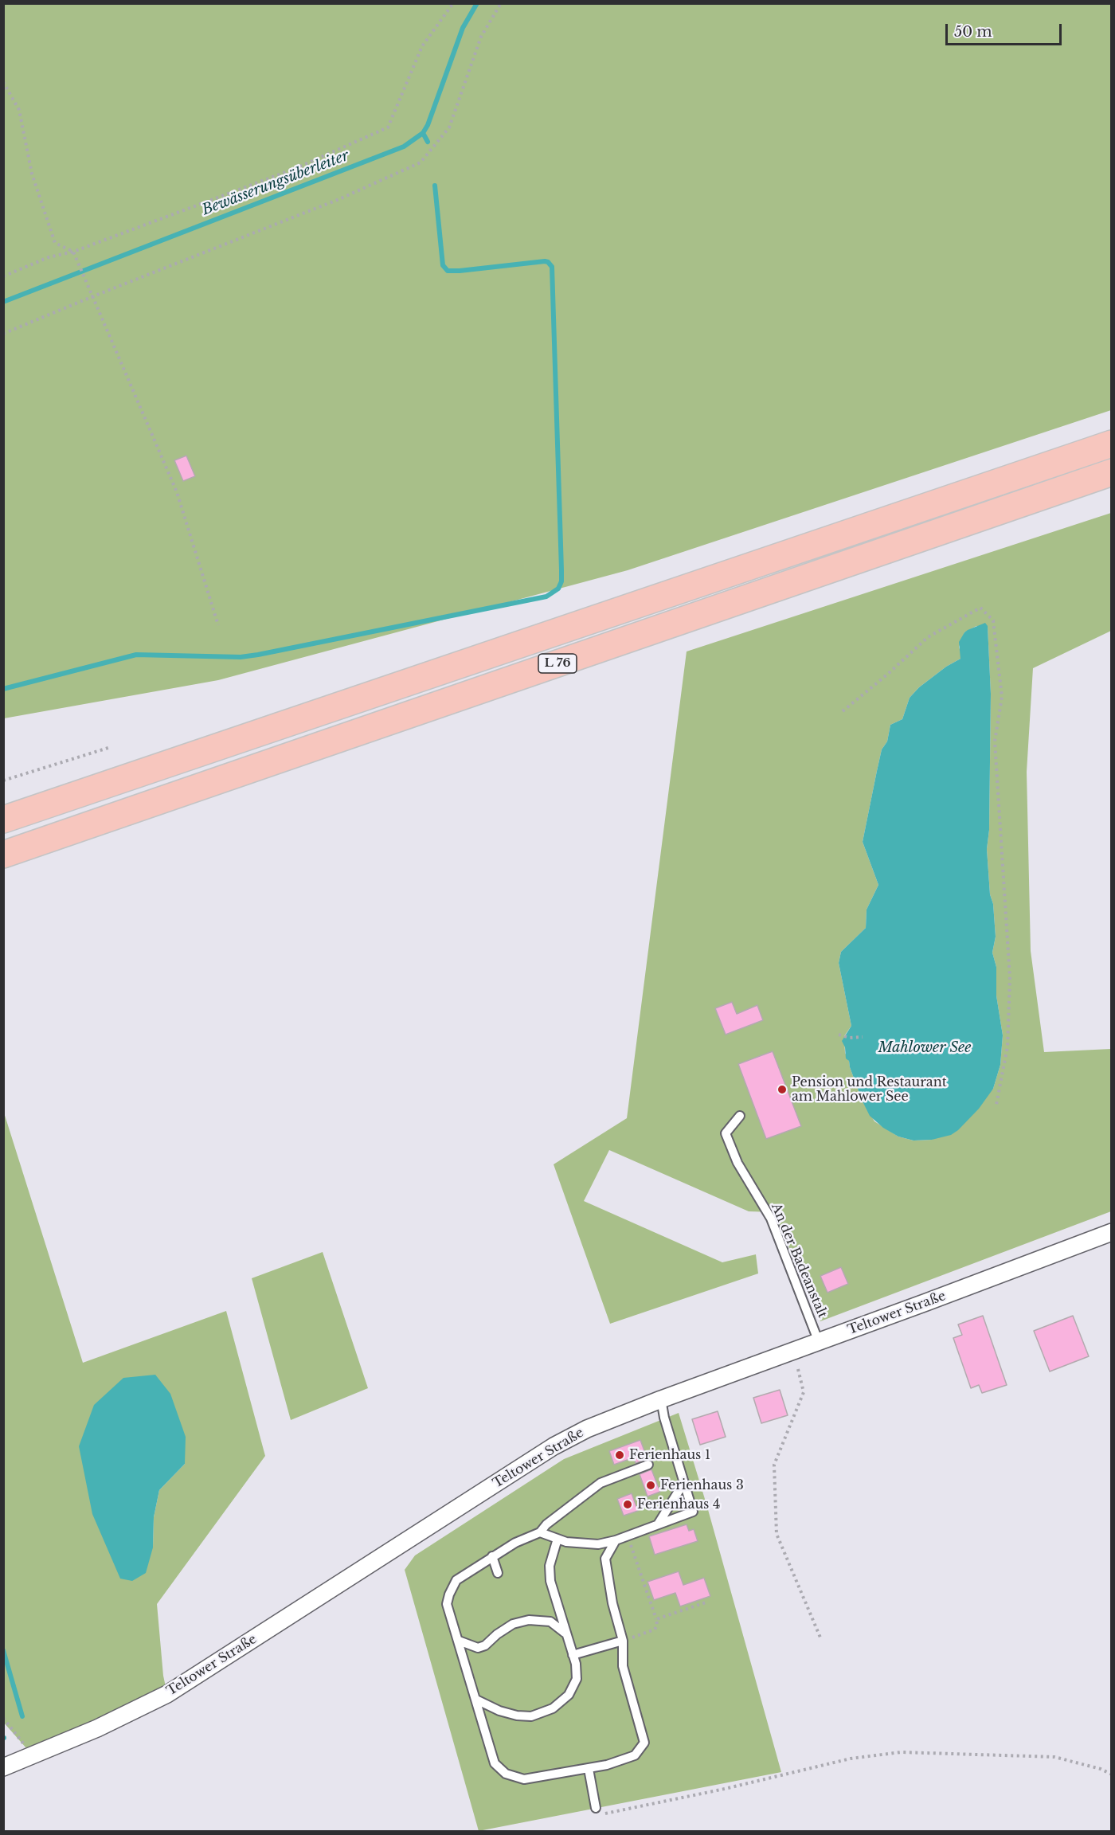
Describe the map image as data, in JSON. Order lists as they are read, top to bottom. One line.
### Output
{"streets":{"main road":["L 76"],"street":["Teltower Straße"],"lane":["An der Badeanstalt"]},"crossings":[["An der Badeanstalt","Teltower Straße"]],"water":["Bewässerungsüberleiter","Mahlower See"],"places":["Pension und Restaurant am Mahlower See","Ferienhaus 1","Ferienhaus 3","Ferienhaus 4"],"scale_bar":"50 m"}
